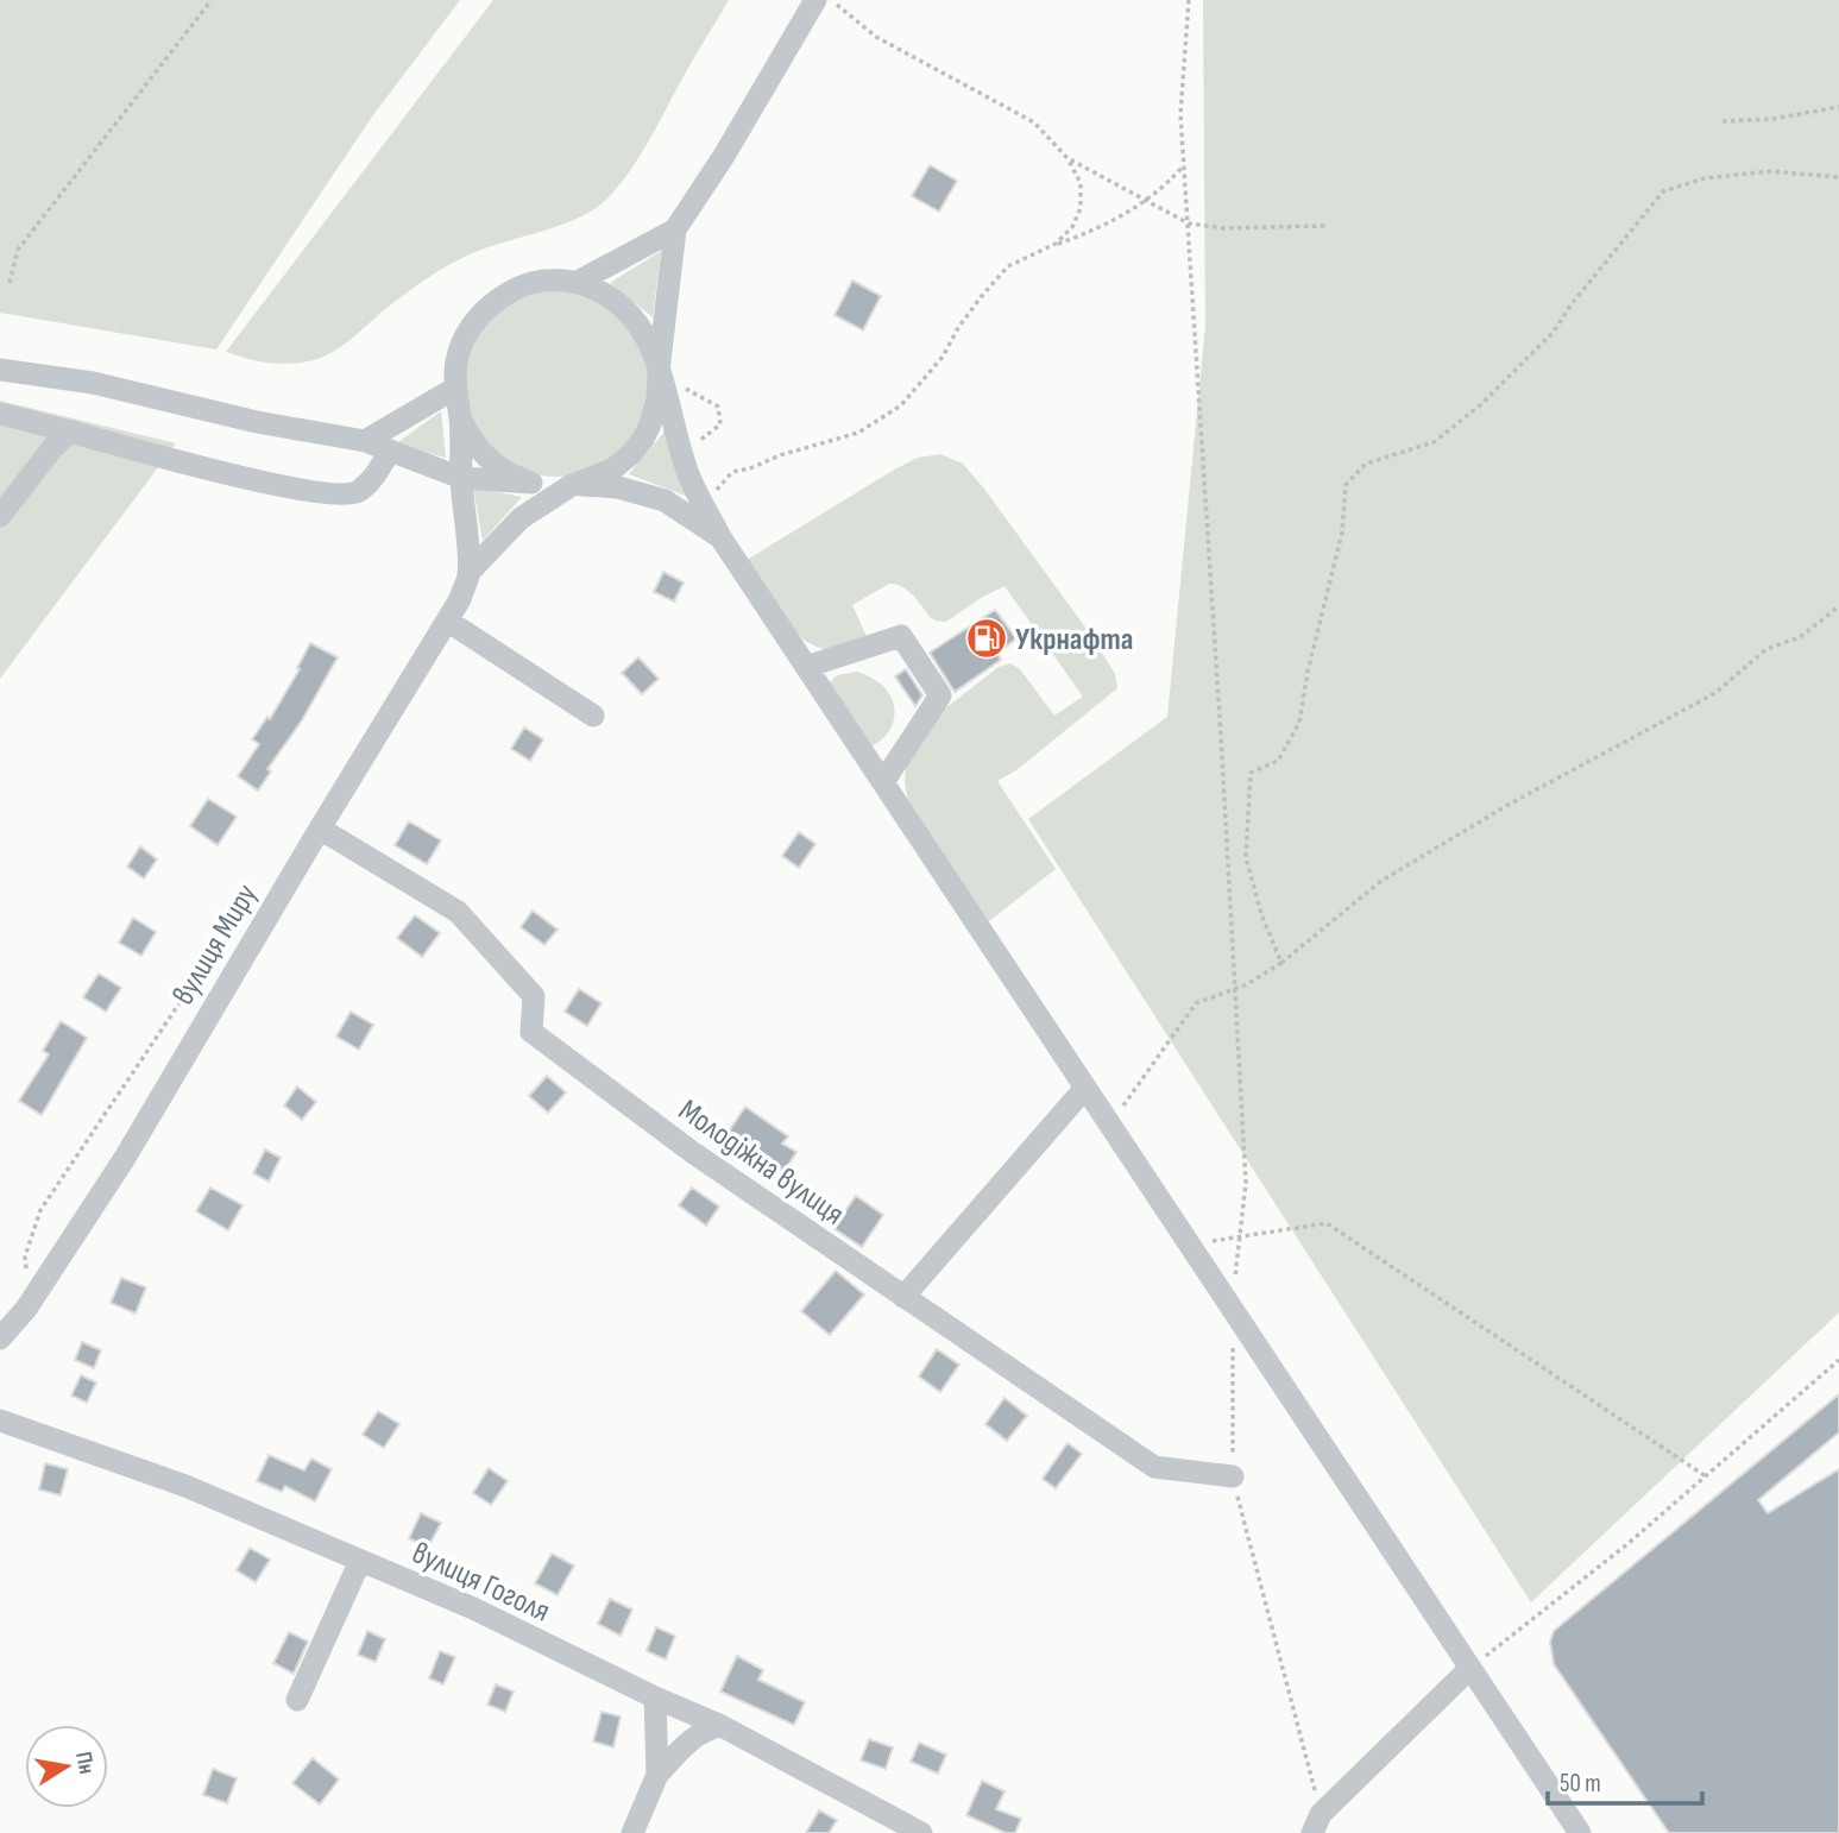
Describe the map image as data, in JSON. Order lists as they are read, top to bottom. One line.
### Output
{"streets":{"street":["вулиця Миру","Молодіжна вулиця","вулиця Гоголя"]},"crossings":[["вулиця Миру","Молодіжна вулиця"]],"places":{"fuel station":["Укрнафта"]},"scale_bar":"50 m","north":"right"}
